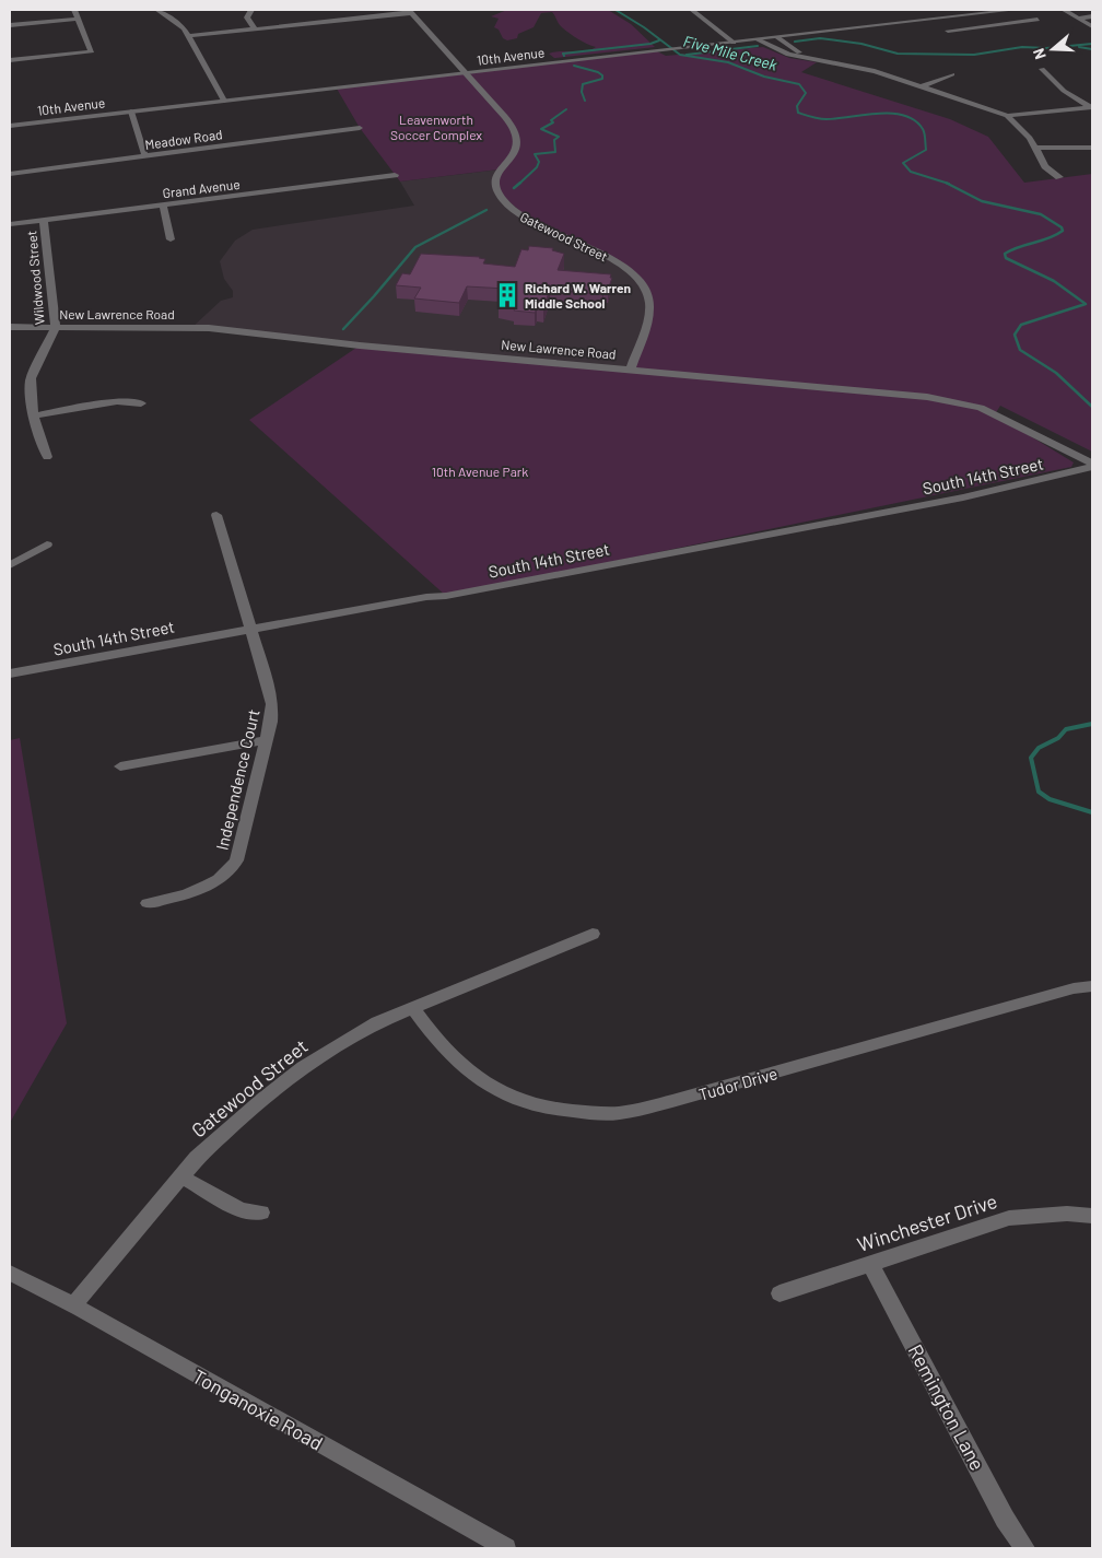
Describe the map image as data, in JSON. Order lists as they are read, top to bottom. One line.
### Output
{"streets":{"street":["10th Avenue","Meadow Road","Grand Avenue","Gatewood Street","Wildwood Street","New Lawrence Road","South 14th Street","Independence Court","Tudor Drive","Winchester Drive","Remington Lane","Tonganoxie Road"]},"crossings":[["10th Avenue","Gatewood Street"],["Grand Avenue","Wildwood Street"],["Gatewood Street","New Lawrence Road"],["Gatewood Street","Tudor Drive"],["Gatewood Street","Tonganoxie Road"],["Wildwood Street","New Lawrence Road"],["New Lawrence Road","South 14th Street"],["South 14th Street","Independence Court"],["Winchester Drive","Remington Lane"]],"water":["Five Mile Creek"],"parks":["Leavenworth Soccer Complex","10th Avenue Park"],"places":{"building":["Richard W. Warren Middle School"]},"north":"left"}
